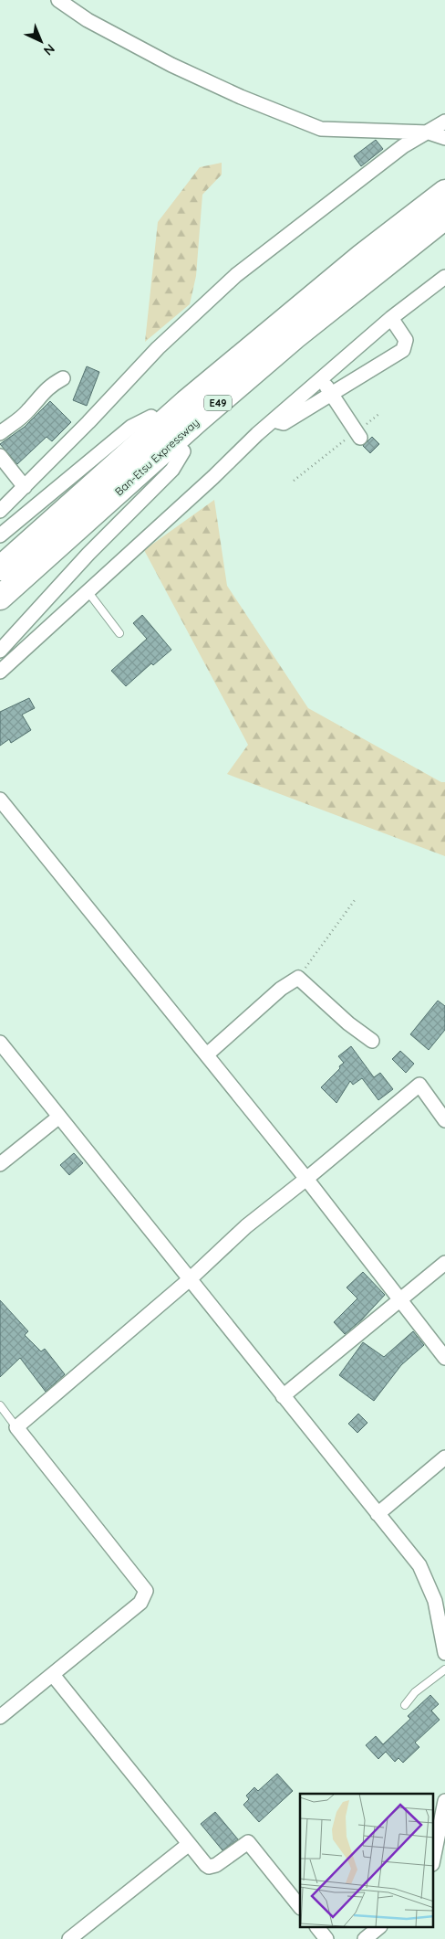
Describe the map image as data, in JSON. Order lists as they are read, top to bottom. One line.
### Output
{"streets":{"highway":["E49","Ban-Etsu Expressway"]},"north":"bottom right"}
